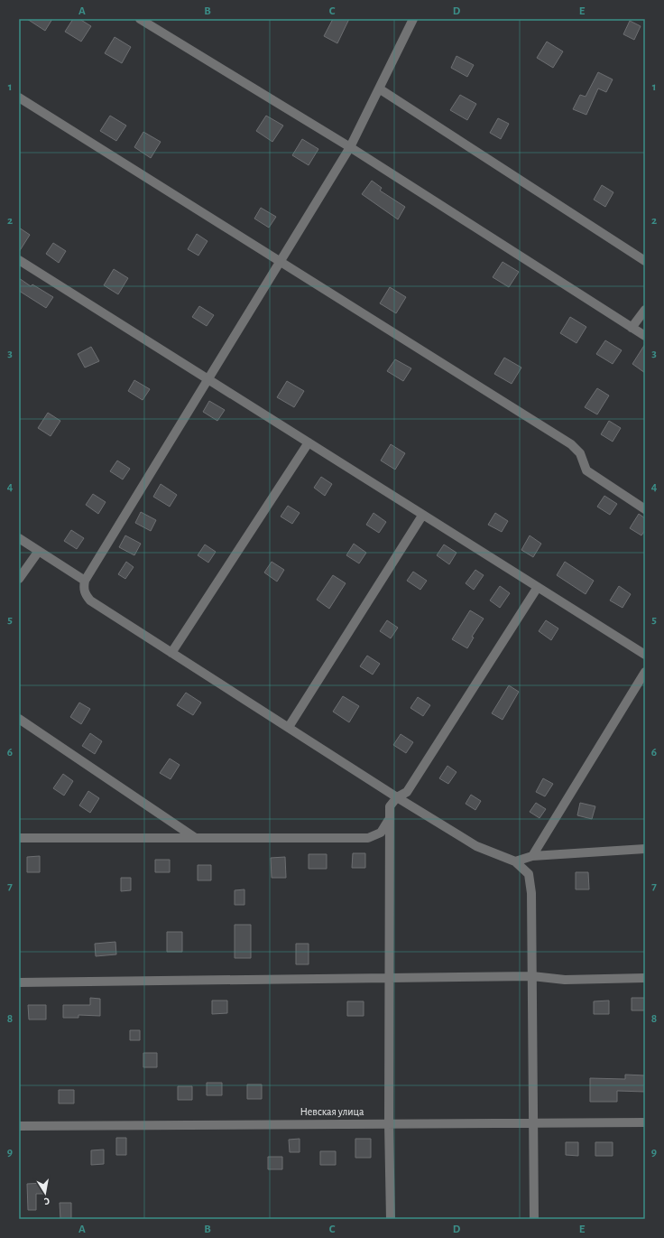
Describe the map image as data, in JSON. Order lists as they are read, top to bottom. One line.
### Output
{"streets":{"street":["Невская улица"]},"north":"bottom","grid":{"columns":["A","B","C","D","E"],"rows":["1","2","3","4","5","6","7","8","9"]}}
